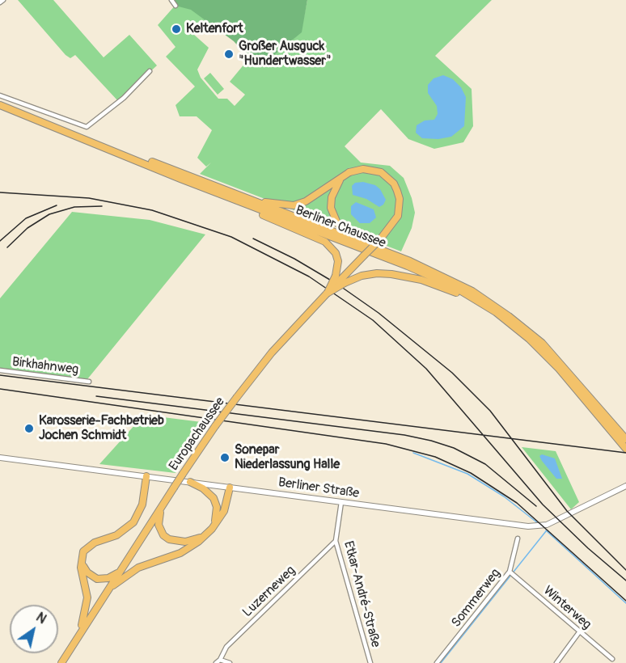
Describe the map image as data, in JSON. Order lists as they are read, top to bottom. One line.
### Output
{"streets":{"highway":["Berliner Chaussee"],"main road":["Europachaussee"],"street":["Birkhahnweg","Berliner Straße","Luzerneweg","Etkar-André-Straße","Sommerweg","Winterweg"]},"crossings":[["Berliner Straße","Etkar-André-Straße"],["Luzerneweg","Etkar-André-Straße"],["Sommerweg","Winterweg"]],"places":["Keltenfort","Großer Ausguck \"Hundertwasser\"","Karosserie-Fachbetrieb Jochen Schmidt","Sonepar Niederlassung Halle"],"north":"top right"}
